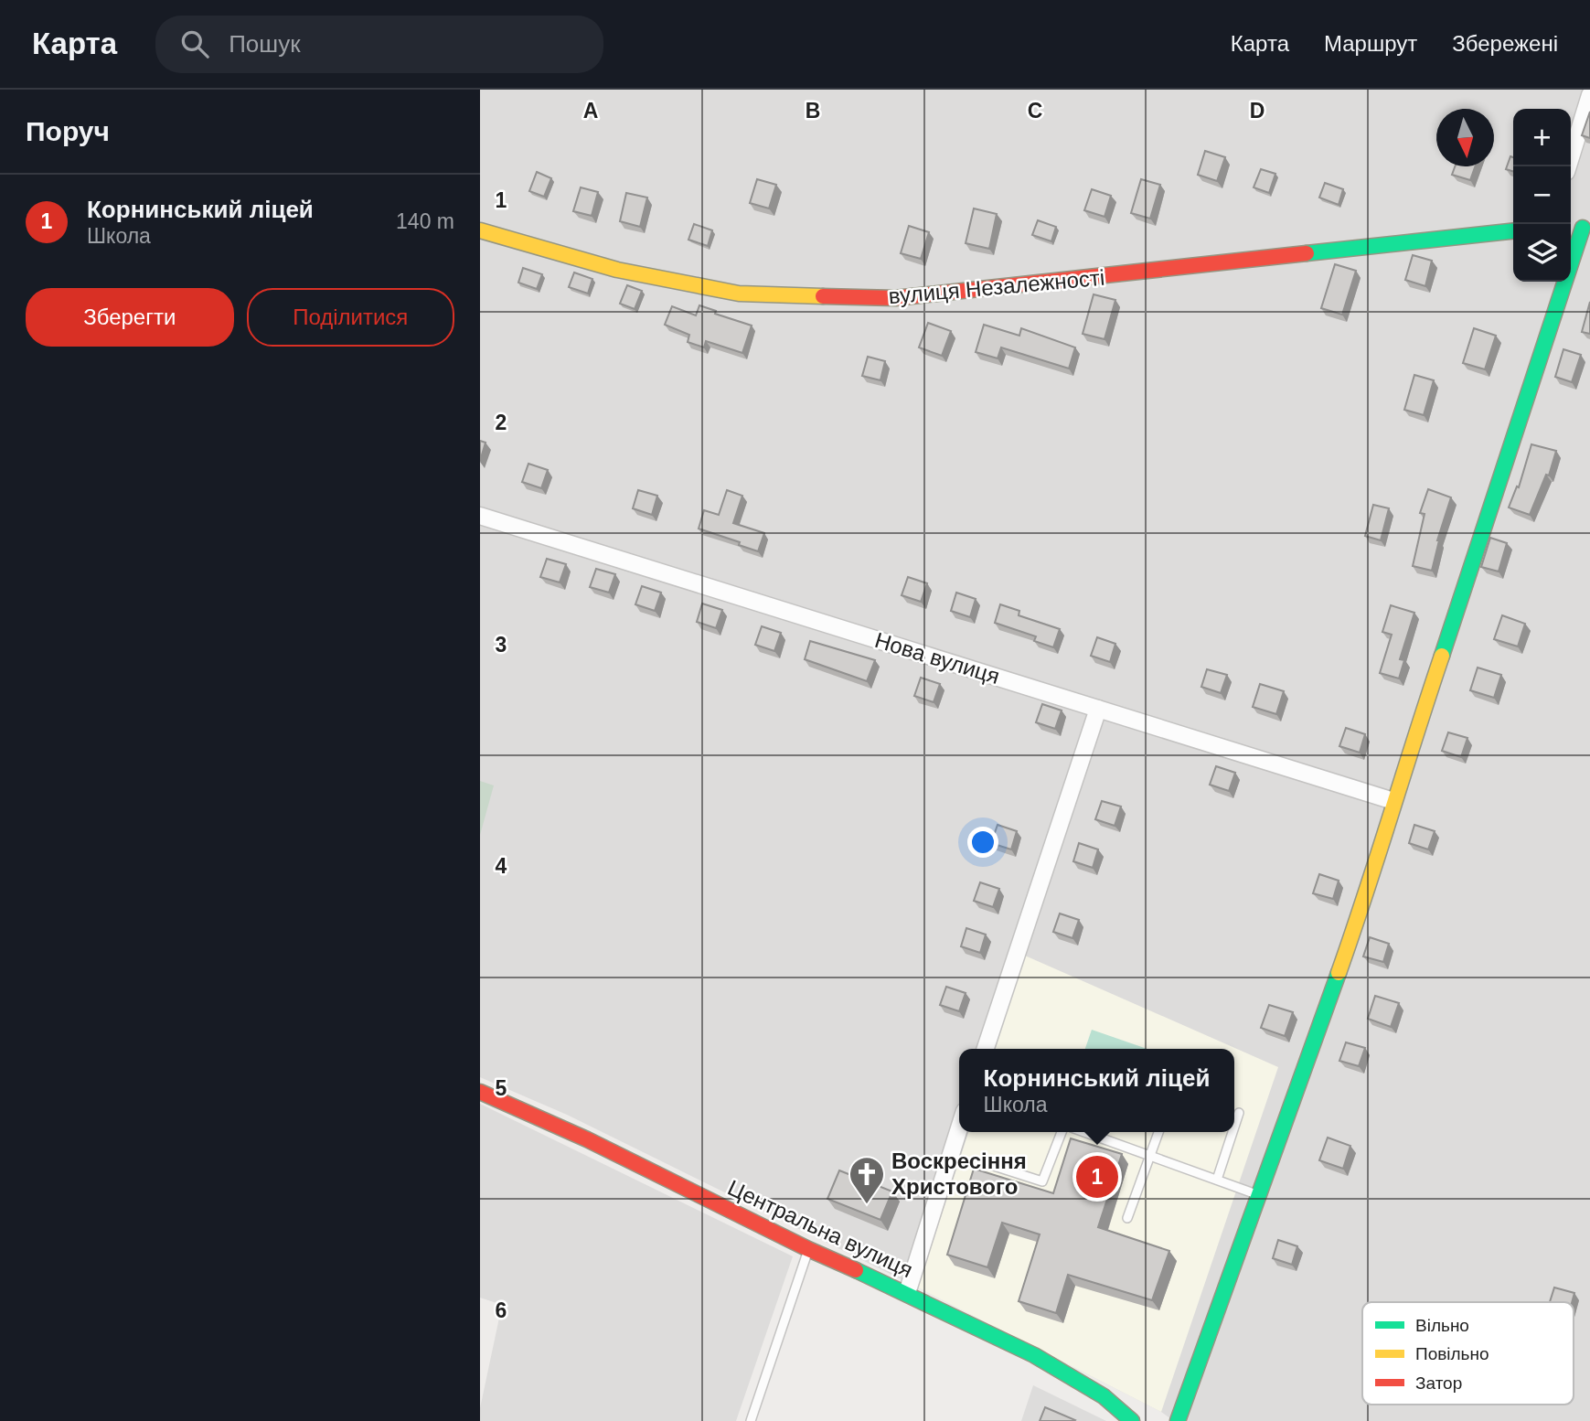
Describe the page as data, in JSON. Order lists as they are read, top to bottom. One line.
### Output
{"streets":{"street":["вулиця Незалежності","Нова вулиця","Центральна вулиця"]},"places":{"church":["Воскресіння Христового"]},"legend":["Вільно","Повільно","Затор"],"north":"bottom","page":{"header":"Карта","search":"Пошук","nav":["Карта","Маршрут","Збережені"],"heading":"Поруч","map_buttons":["+","−"],"list":[{"mark":"1","name":"Корнинський ліцей","note":"Школа","value":"140 m"}],"buttons":["Зберегти","Поділитися"],"popup":["Корнинський ліцей","Школа"],"pins":"1"},"grid":{"columns":["A","B","C","D"],"rows":["1","2","3","4","5","6"]}}
